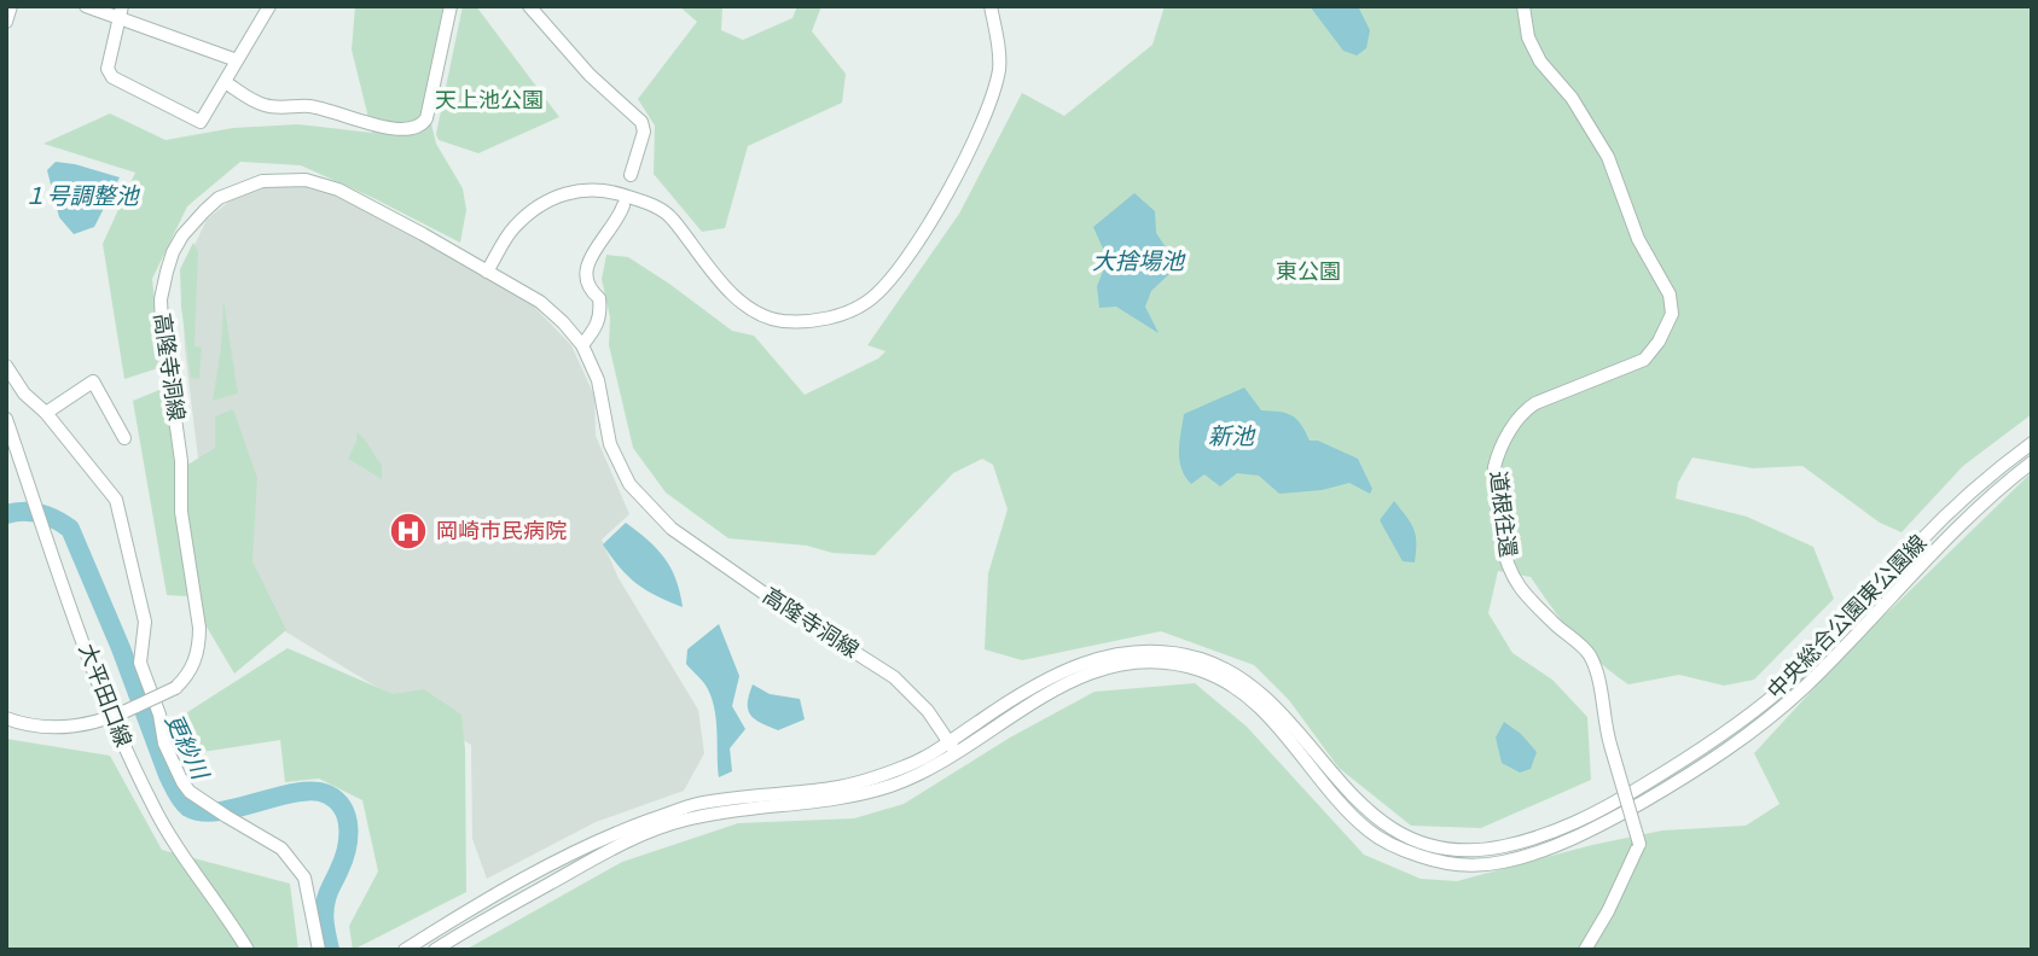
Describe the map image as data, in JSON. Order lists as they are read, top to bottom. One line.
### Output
{"streets":{"street":["高隆寺洞線","道根往還","中央総合公園東公園線","大平田口線"]},"crossings":[["高隆寺洞線","中央総合公園東公園線"],["高隆寺洞線","大平田口線"]],"water":["１号調整池","大捨場池","新池","更紗川"],"parks":["天上池公園","東公園"],"places":{"hospital":["岡崎市民病院"]}}
